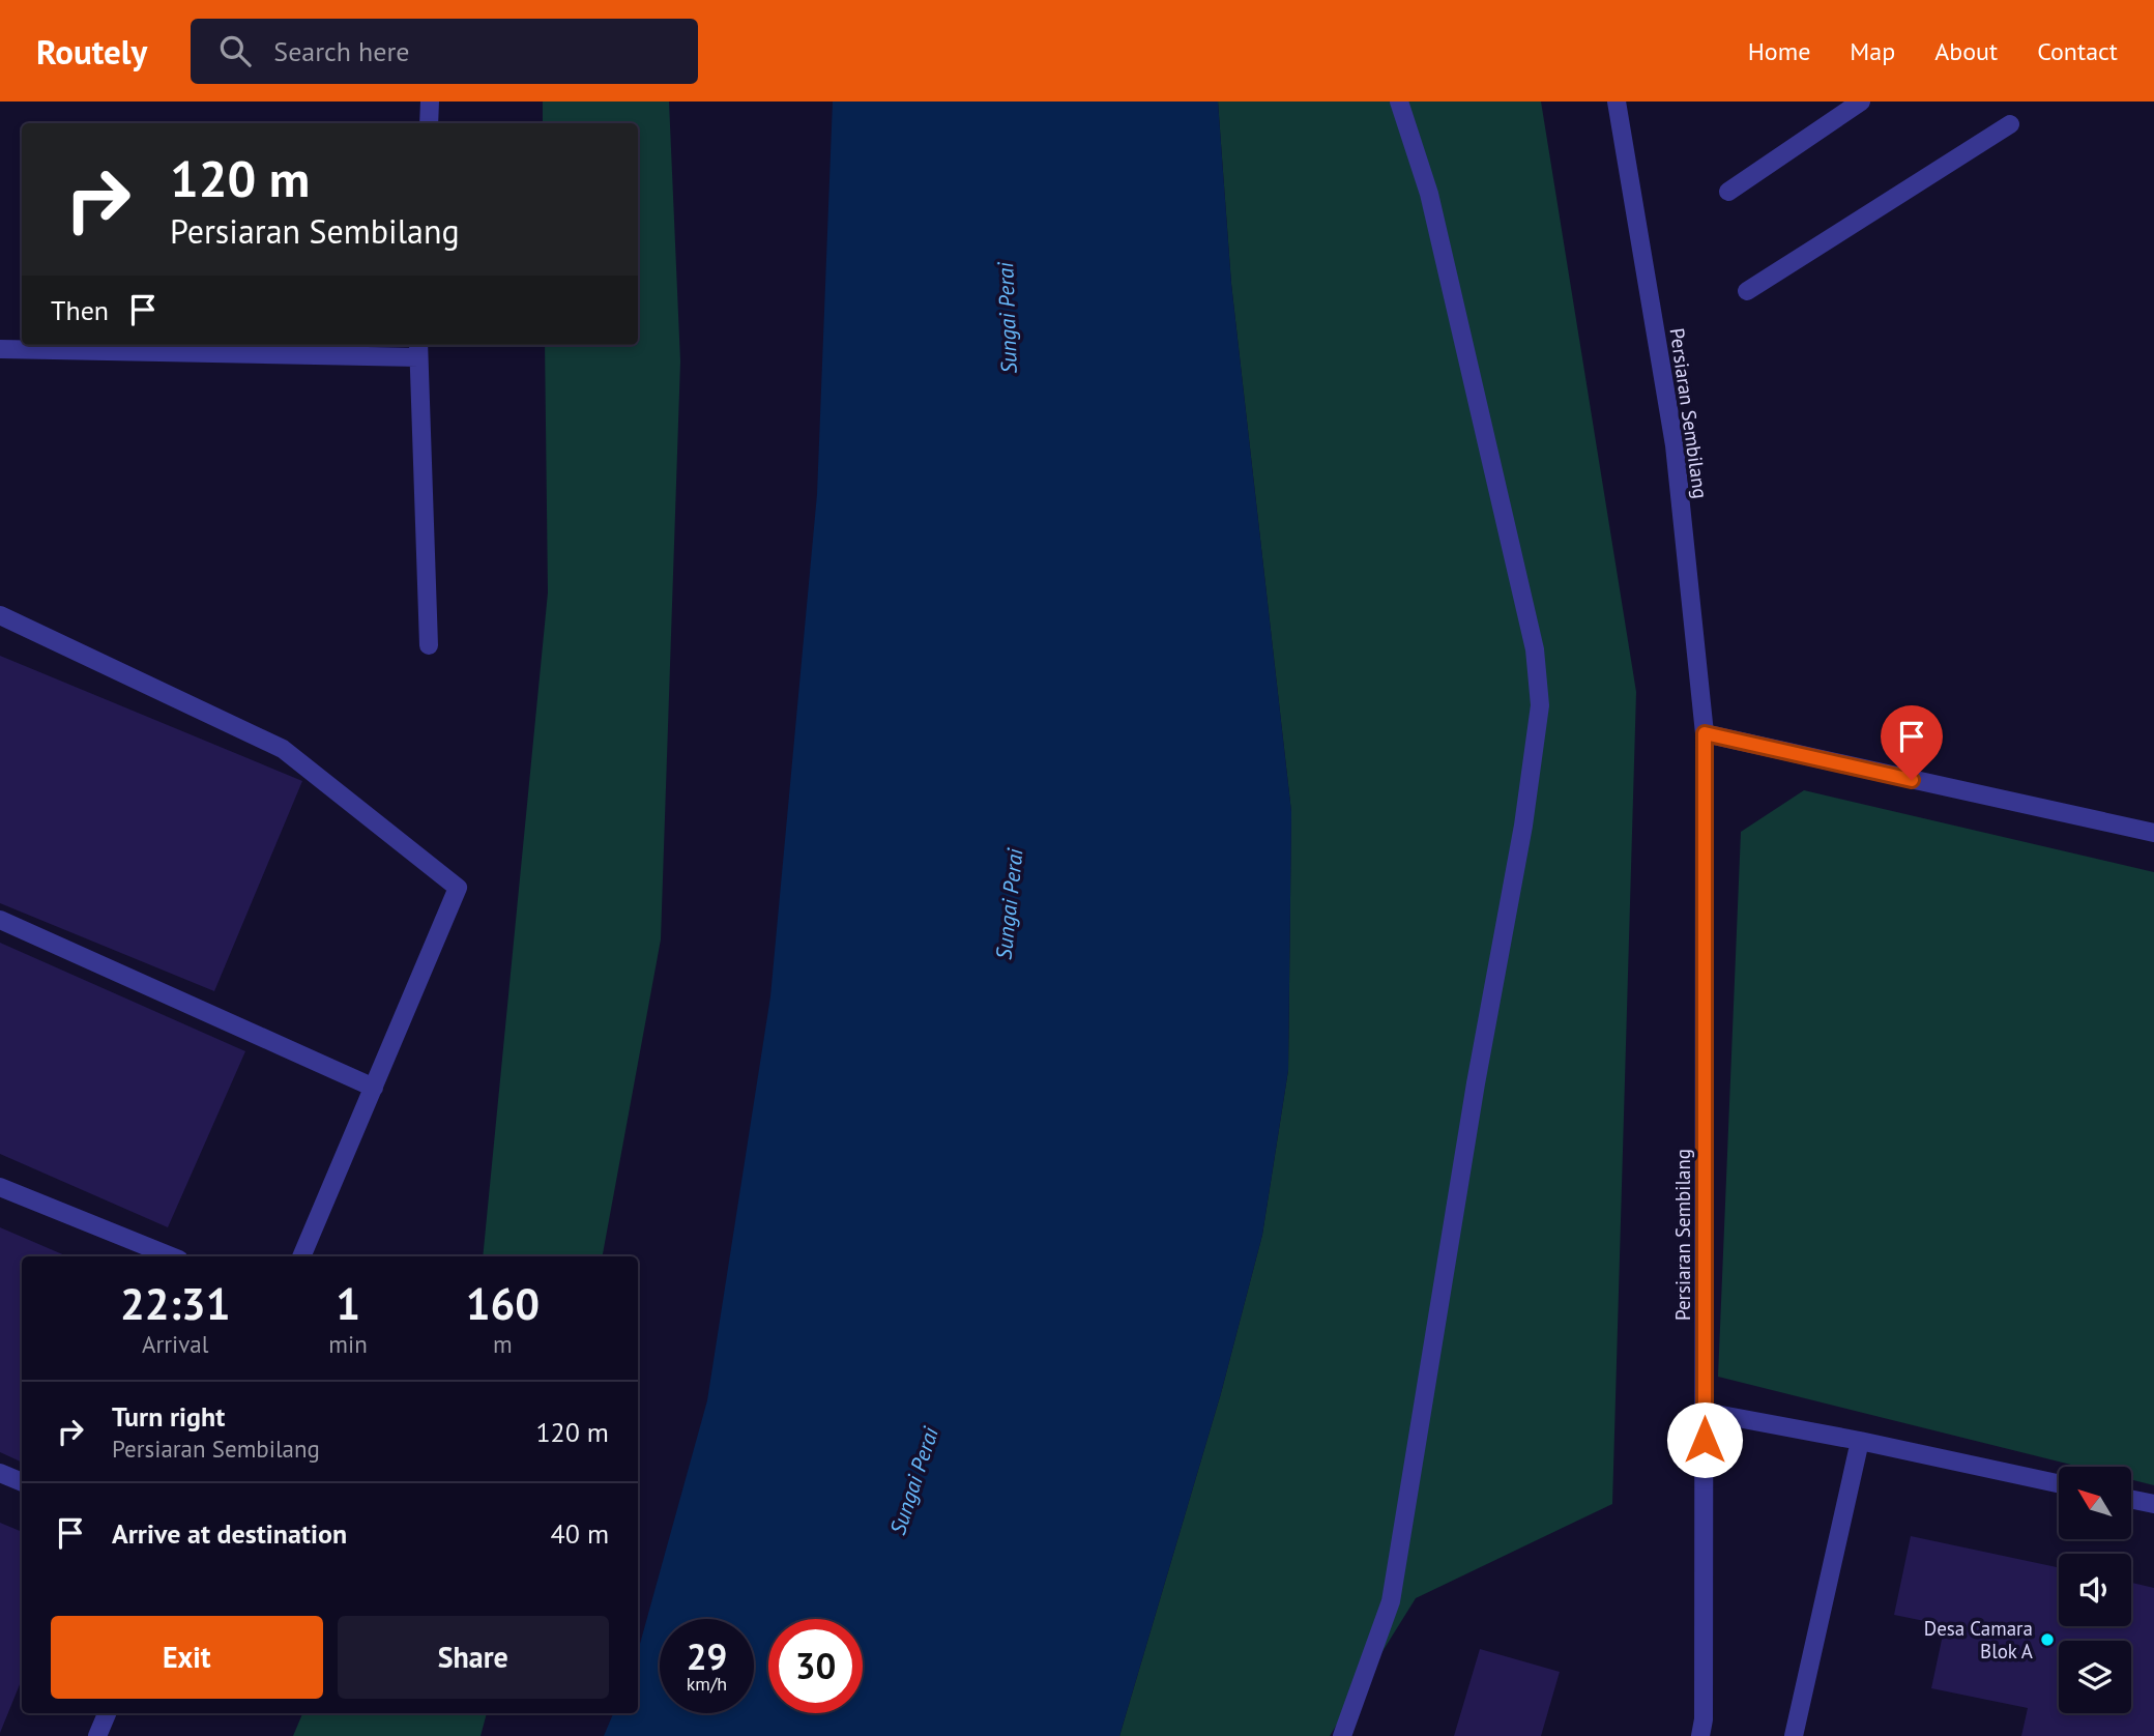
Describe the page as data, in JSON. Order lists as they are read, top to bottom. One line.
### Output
{"streets":{"street":["Persiaran Sembilang"]},"water":["Sungai Perai"],"places":["Desa Camara Blok A"],"north":"top left","page":{"header":"Routely","search":"Search here","nav":["Home","Map","About","Contact"],"turn":["120 m","Persiaran Sembilang"],"then":"Then","eta":["22:31","Arrival","1","min","160","m"],"list":[{"name":"Turn right","note":"Persiaran Sembilang","value":"120 m"},{"name":"Arrive at destination","value":"40 m"}],"buttons":["Exit","Share"],"speed":"29 km/h","limit":"30"}}
